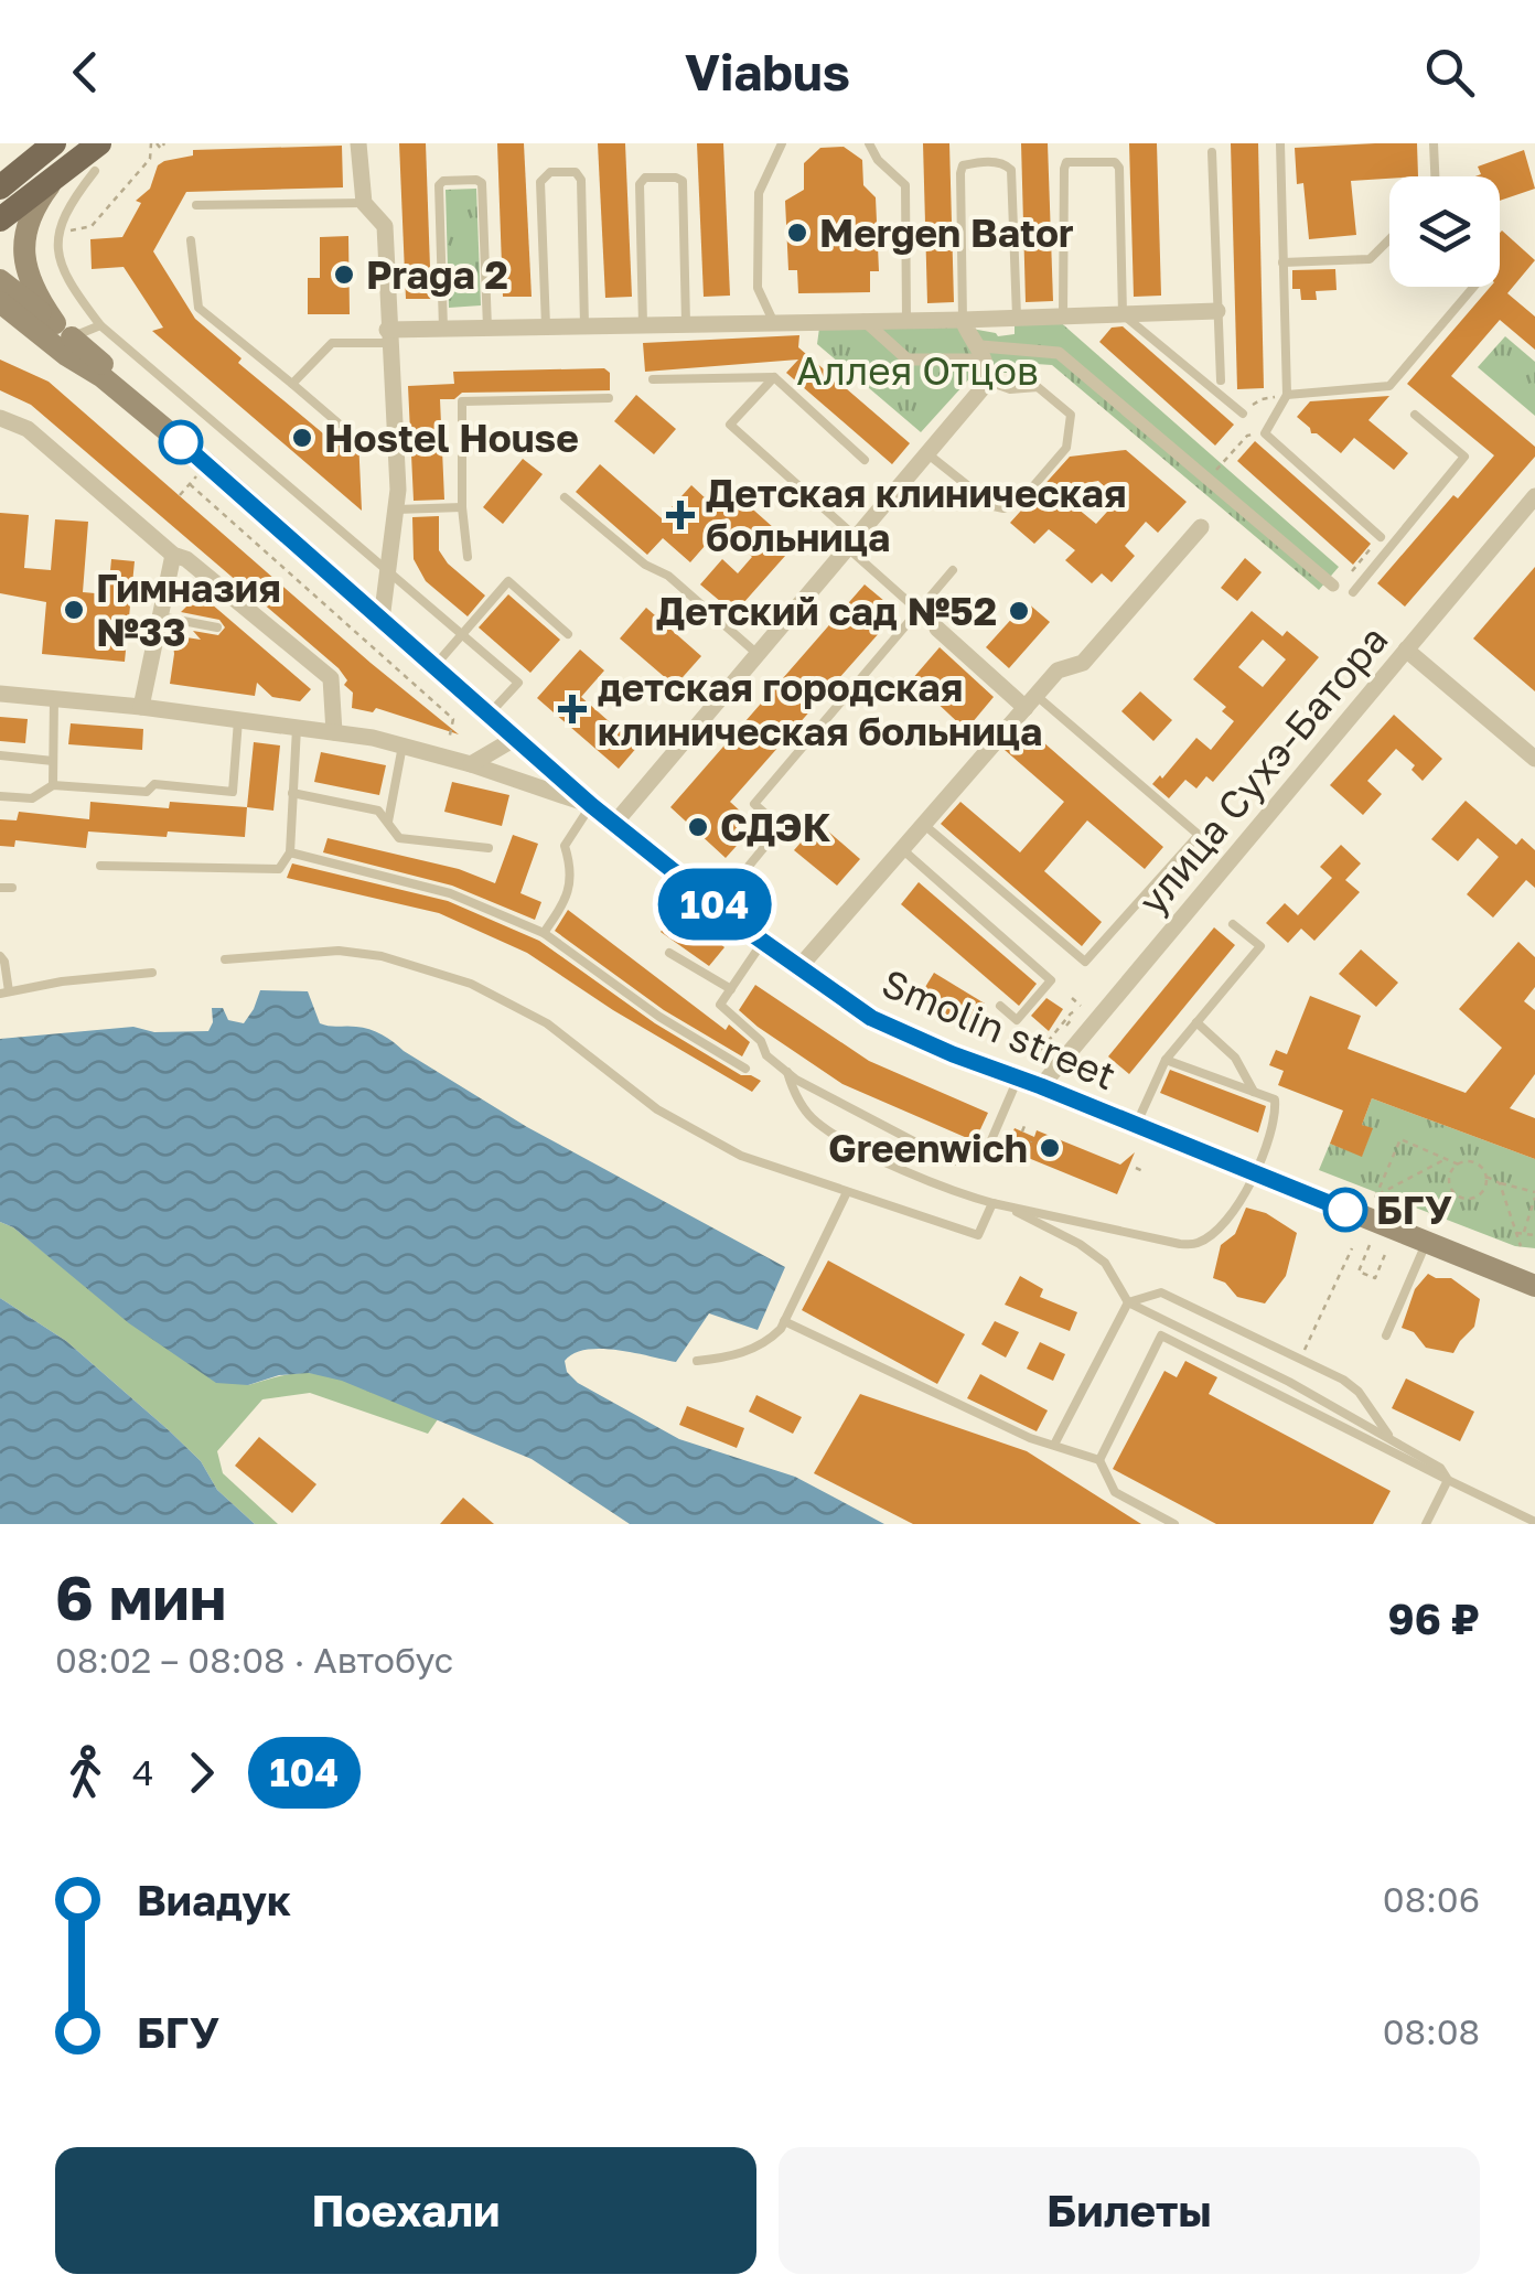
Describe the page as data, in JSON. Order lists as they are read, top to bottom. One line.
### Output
{"streets":{"main road":["Smolin street"],"street":["улица Сухэ-Батора"]},"crossings":[["улица Сухэ-Батора","Smolin street"]],"parks":["Аллея Отцов"],"places":{"other":["Mergen Bator","Praga 2","Hostel House","Гимназия №33","Детский сад №52","СДЭК","Greenwich","БГУ"],"health":["Детская клиническая больница","детская городская клиническая больница"]},"lines":["bus line 104"],"page":{"header":"Viabus","on_map":"104","heading":["6 мин","08:02 – 08:08 · Автобус","96 ₽"],"legs":["4","104"],"list":[{"name":"Виадук","value":"08:06"},{"name":"БГУ","value":"08:08"}],"buttons":["Поехали","Билеты"]}}
